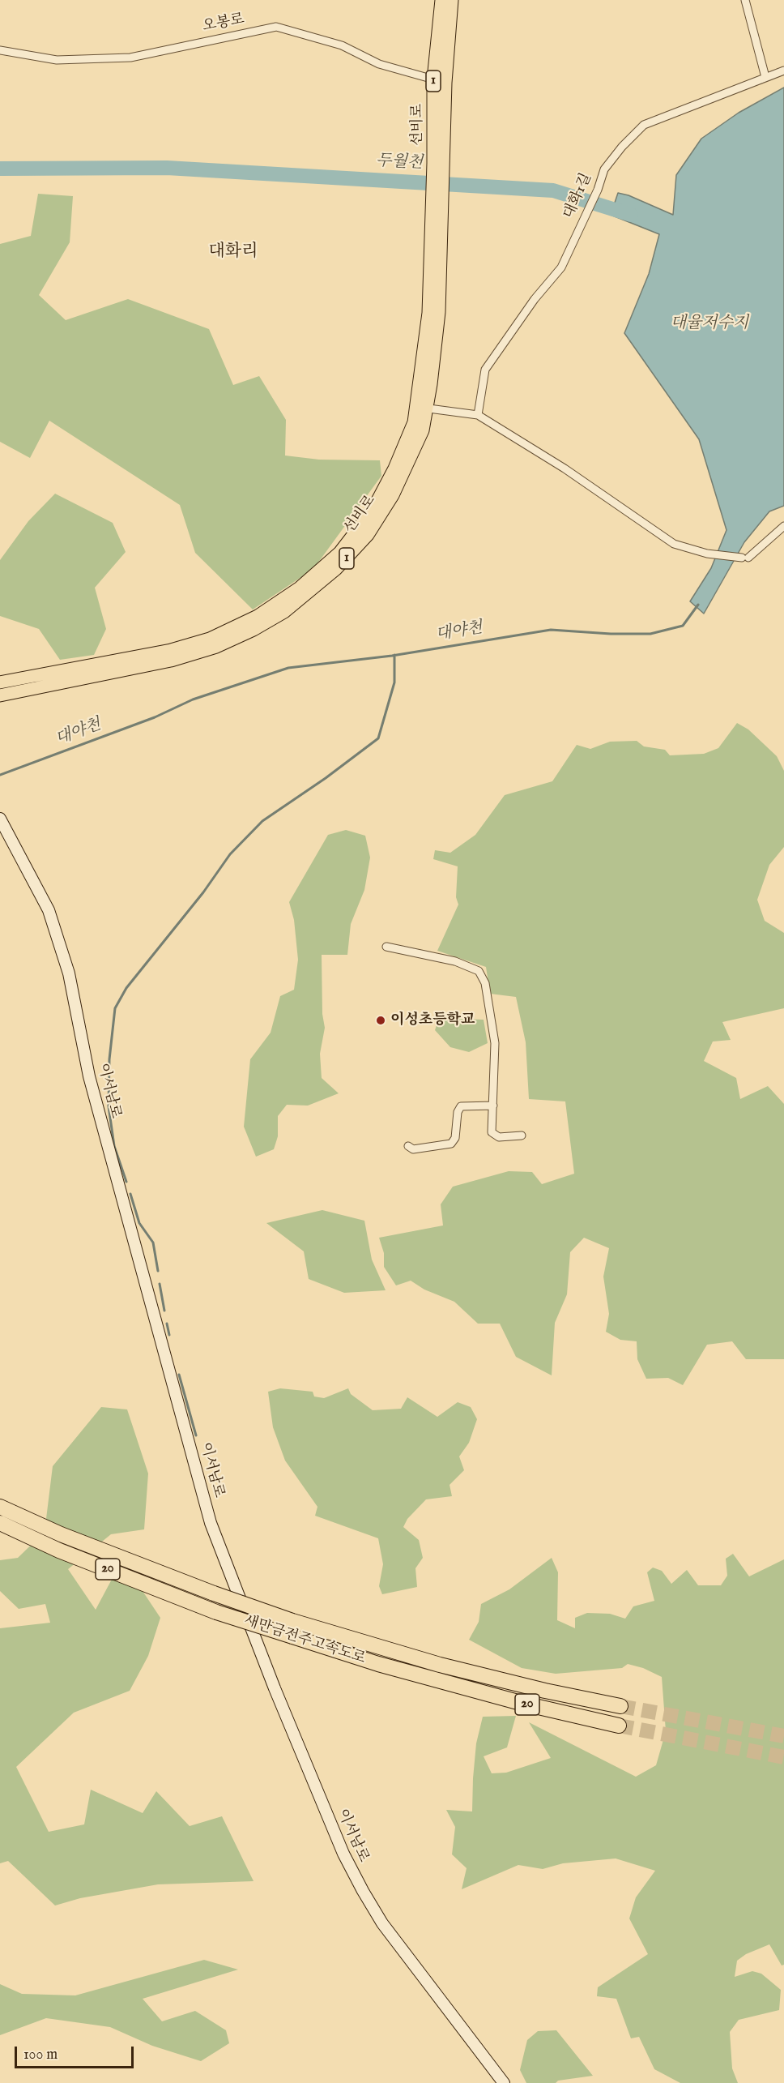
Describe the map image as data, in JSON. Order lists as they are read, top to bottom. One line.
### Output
{"streets":{"highway":["20","새만금전주고속도로"],"main road":["1","선비로","이서남로"],"street":["오봉로","대화1길"]},"crossings":[["오봉로","선비로"]],"districts":["대화리"],"water":["두월천","대율저수지","대야천"],"places":["이성초등학교"],"scale_bar":"100 m"}
